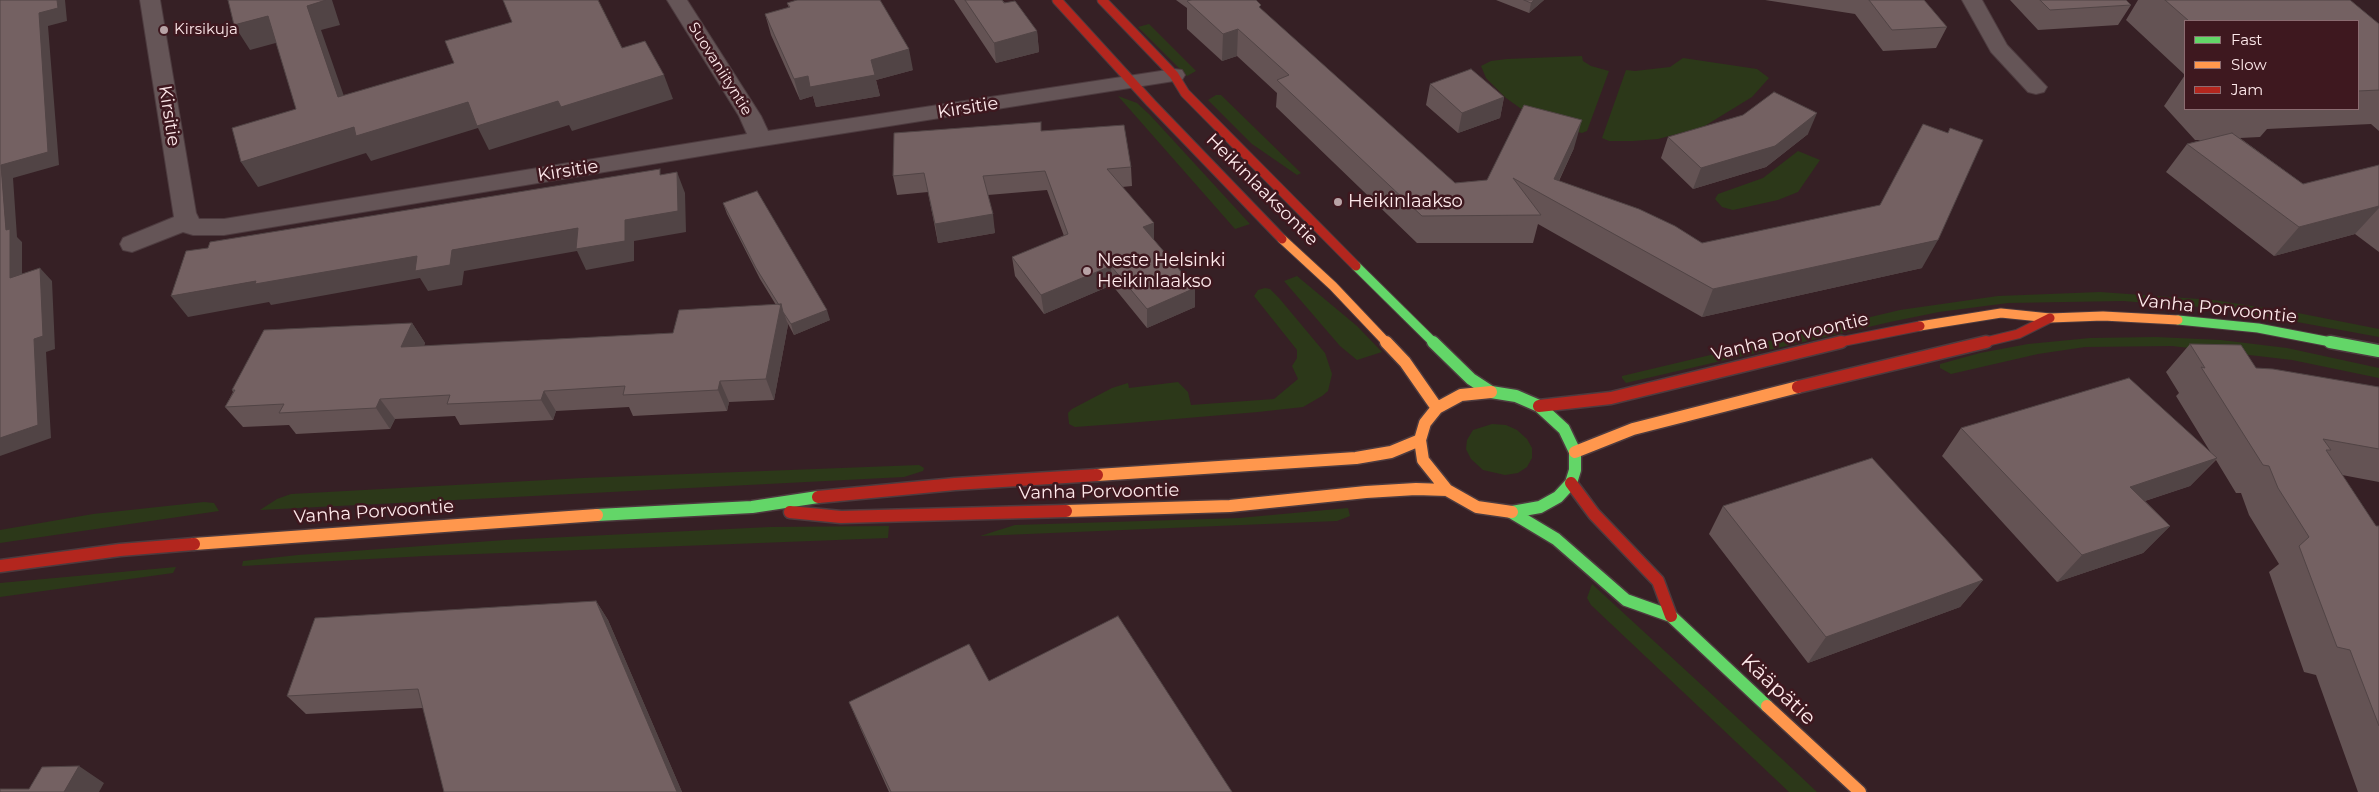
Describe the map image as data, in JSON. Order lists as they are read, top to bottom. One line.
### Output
{"streets":{"main road":["Heikinlaaksontie","Vanha Porvoontie","Kääpätie"],"street":["Suovaniityntie","Kirsitie"]},"crossings":[["Suovaniityntie","Kirsitie"],["Kirsitie","Heikinlaaksontie"],["Heikinlaaksontie","Vanha Porvoontie"],["Heikinlaaksontie","Kääpätie"],["Vanha Porvoontie","Kääpätie"]],"places":["Kirsikuja","Heikinlaakso","Neste Helsinki Heikinlaakso"],"legend":["Fast","Slow","Jam"]}
